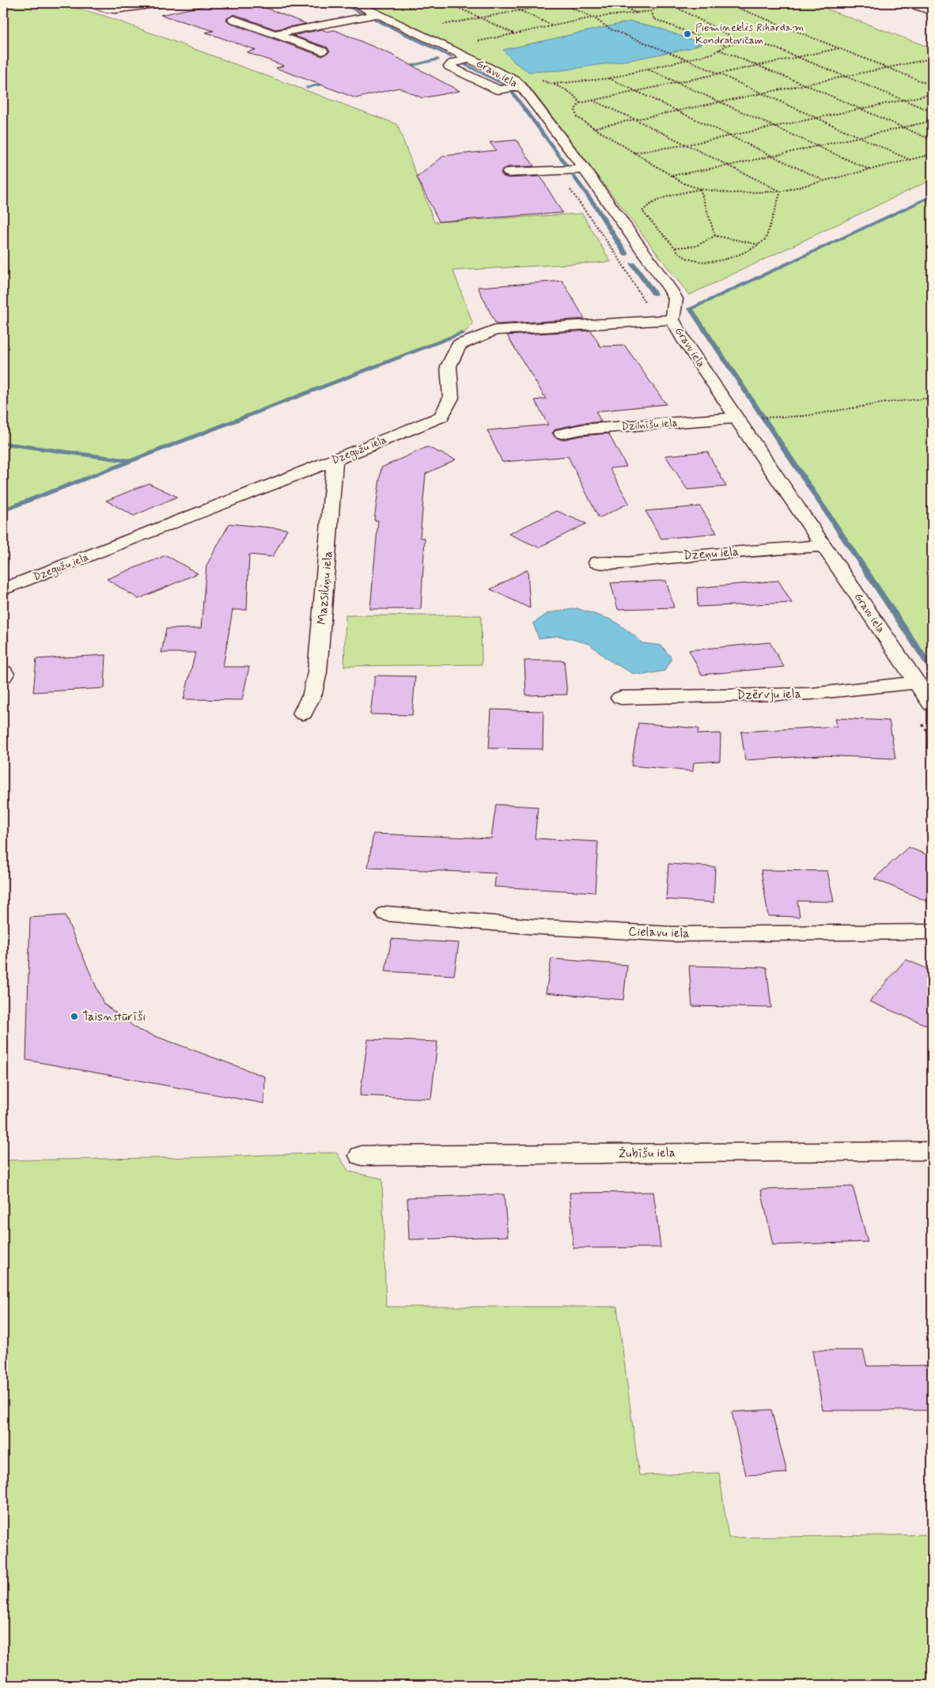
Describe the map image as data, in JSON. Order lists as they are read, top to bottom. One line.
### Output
{"streets":{"street":["Gravu iela","Dzilnīšu iela","Dzegužu iela","Dzeņu iela","Mazsiliņu iela","Dzērvju iela","Cielavu iela","Žubīšu iela"]},"crossings":[["Gravu iela","Dzilnīšu iela"],["Gravu iela","Dzegužu iela"],["Gravu iela","Dzeņu iela"],["Gravu iela","Dzērvju iela"],["Dzegužu iela","Mazsiliņu iela"]],"places":["Piemineklis Rihardam Kondratovičam","Taisnstūrīši"]}
